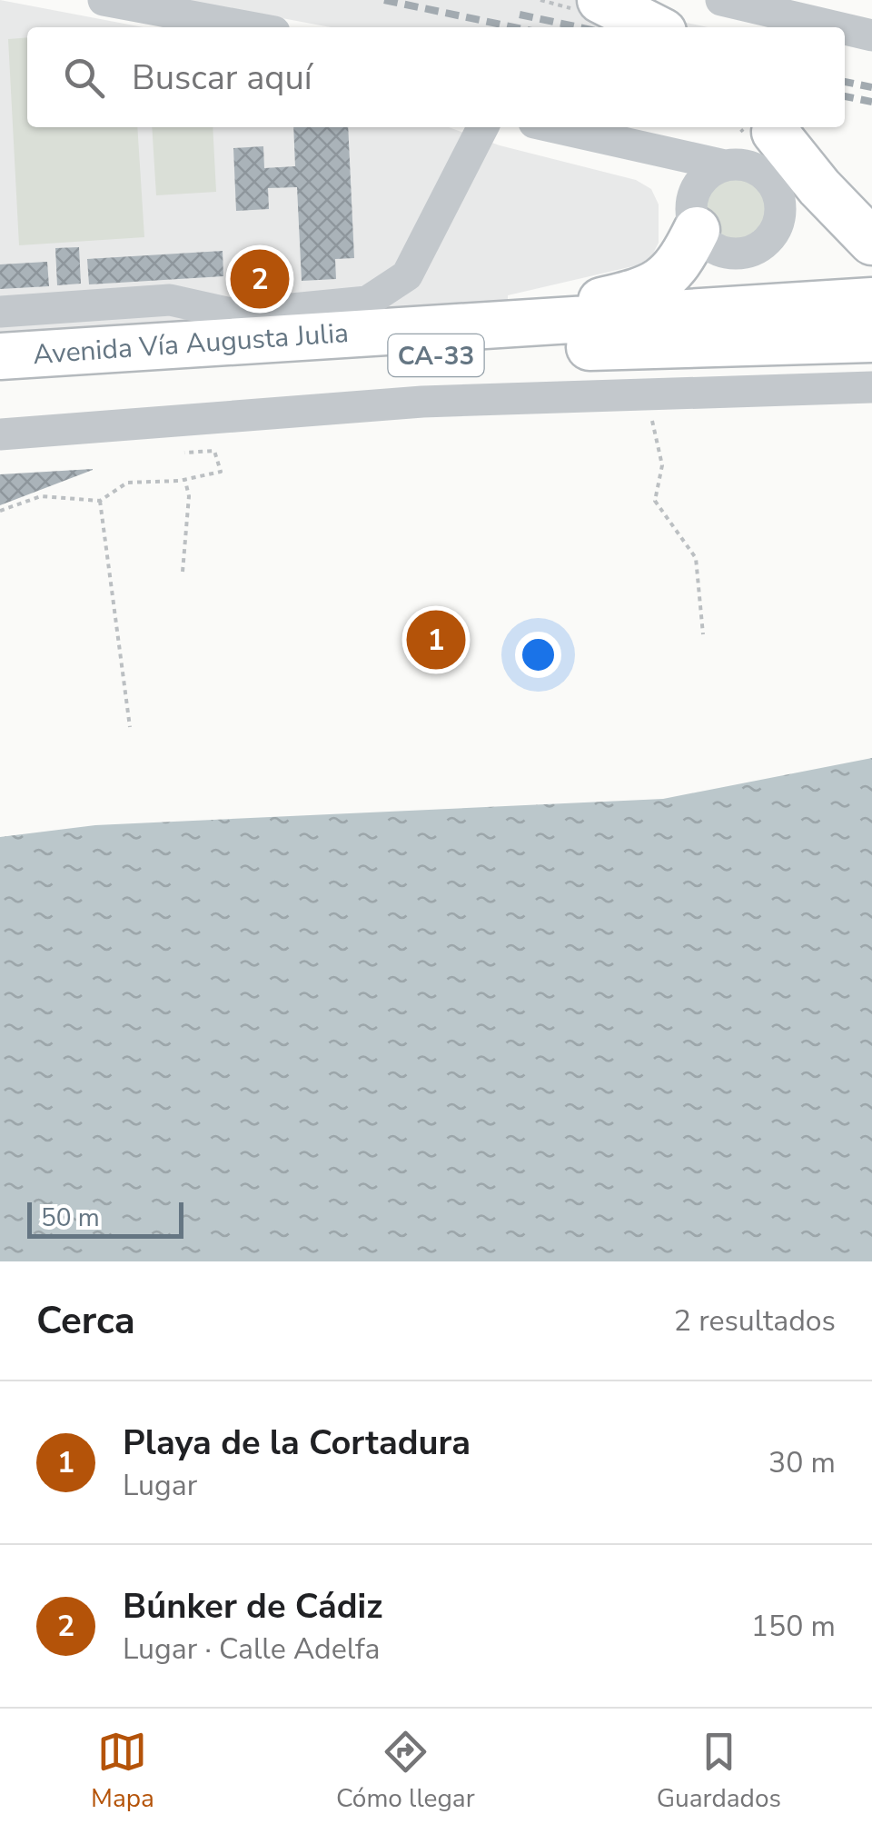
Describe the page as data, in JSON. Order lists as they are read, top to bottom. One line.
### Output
{"streets":{"highway":["Avenida Vía Augusta Julia","CA-33"]},"scale_bar":"50 m","page":{"search":"Buscar aquí","pins":["2","1"],"scale":"50 m","heading":["Cerca","2 resultados"],"list":[{"mark":"1","name":"Playa de la Cortadura","note":"Lugar","value":"30 m"},{"mark":"2","name":"Búnker de Cádiz","note":"Lugar · Calle Adelfa","value":"150 m"}],"nav":["Mapa","Cómo llegar","Guardados"]}}
